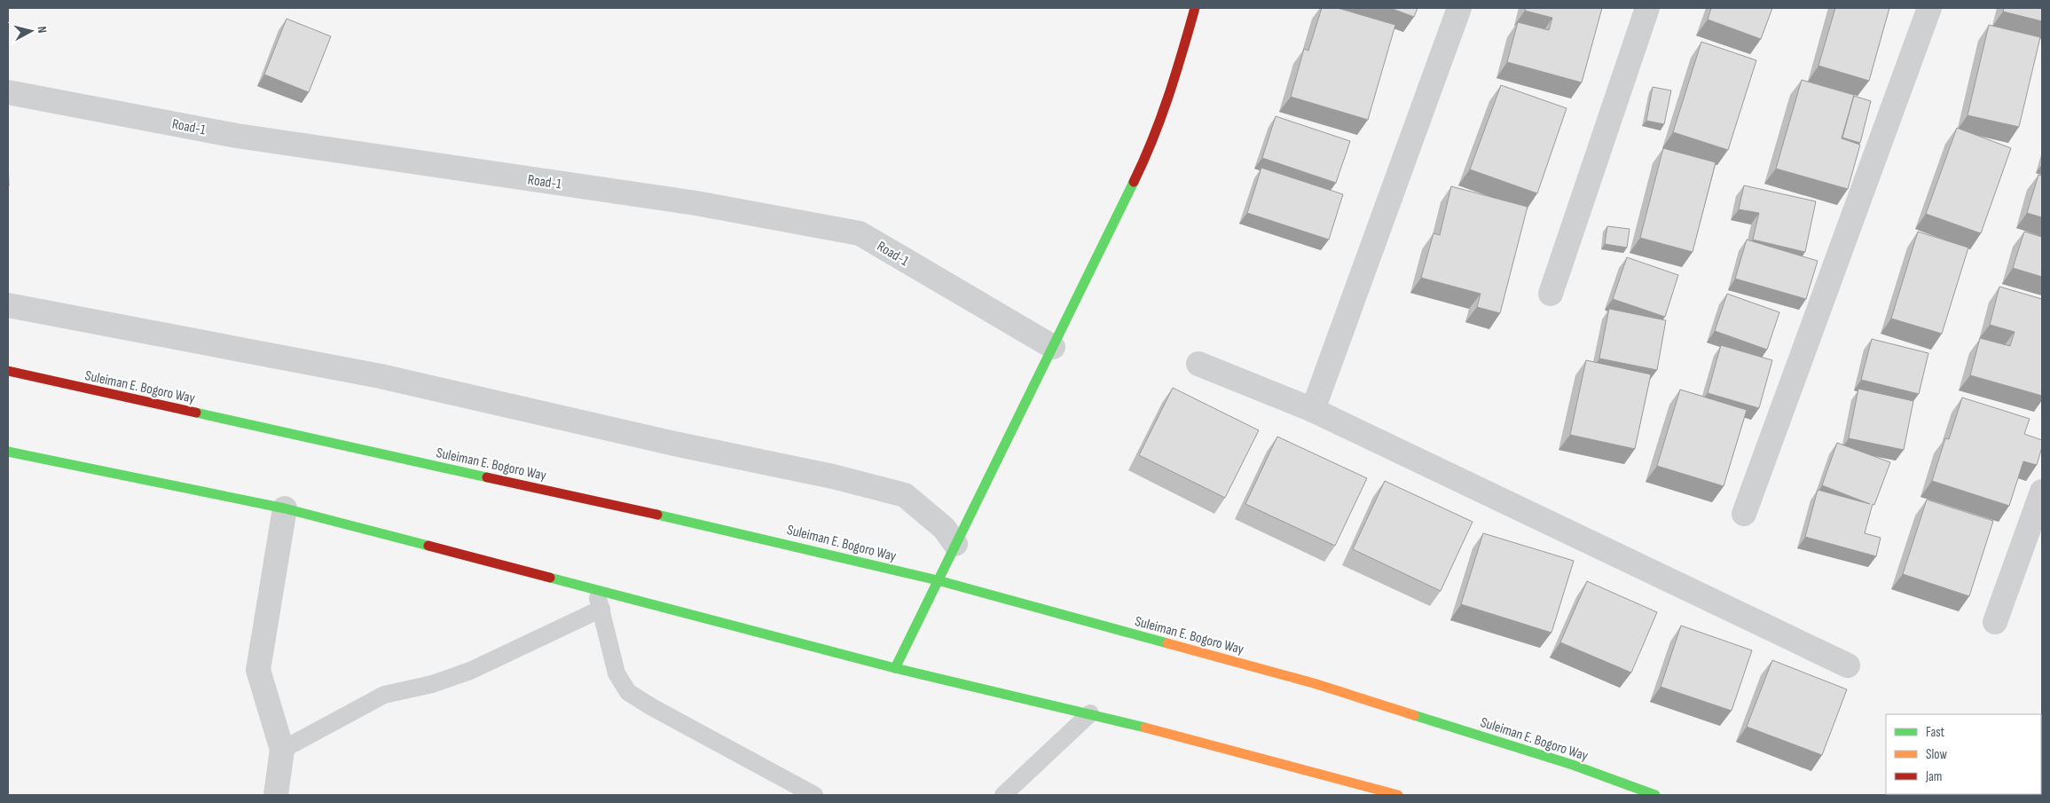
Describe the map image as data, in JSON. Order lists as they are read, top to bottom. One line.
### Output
{"streets":{"street":["Road-1","Suleiman E. Bogoro Way"]},"legend":["Fast","Slow","Jam"],"north":"right"}
